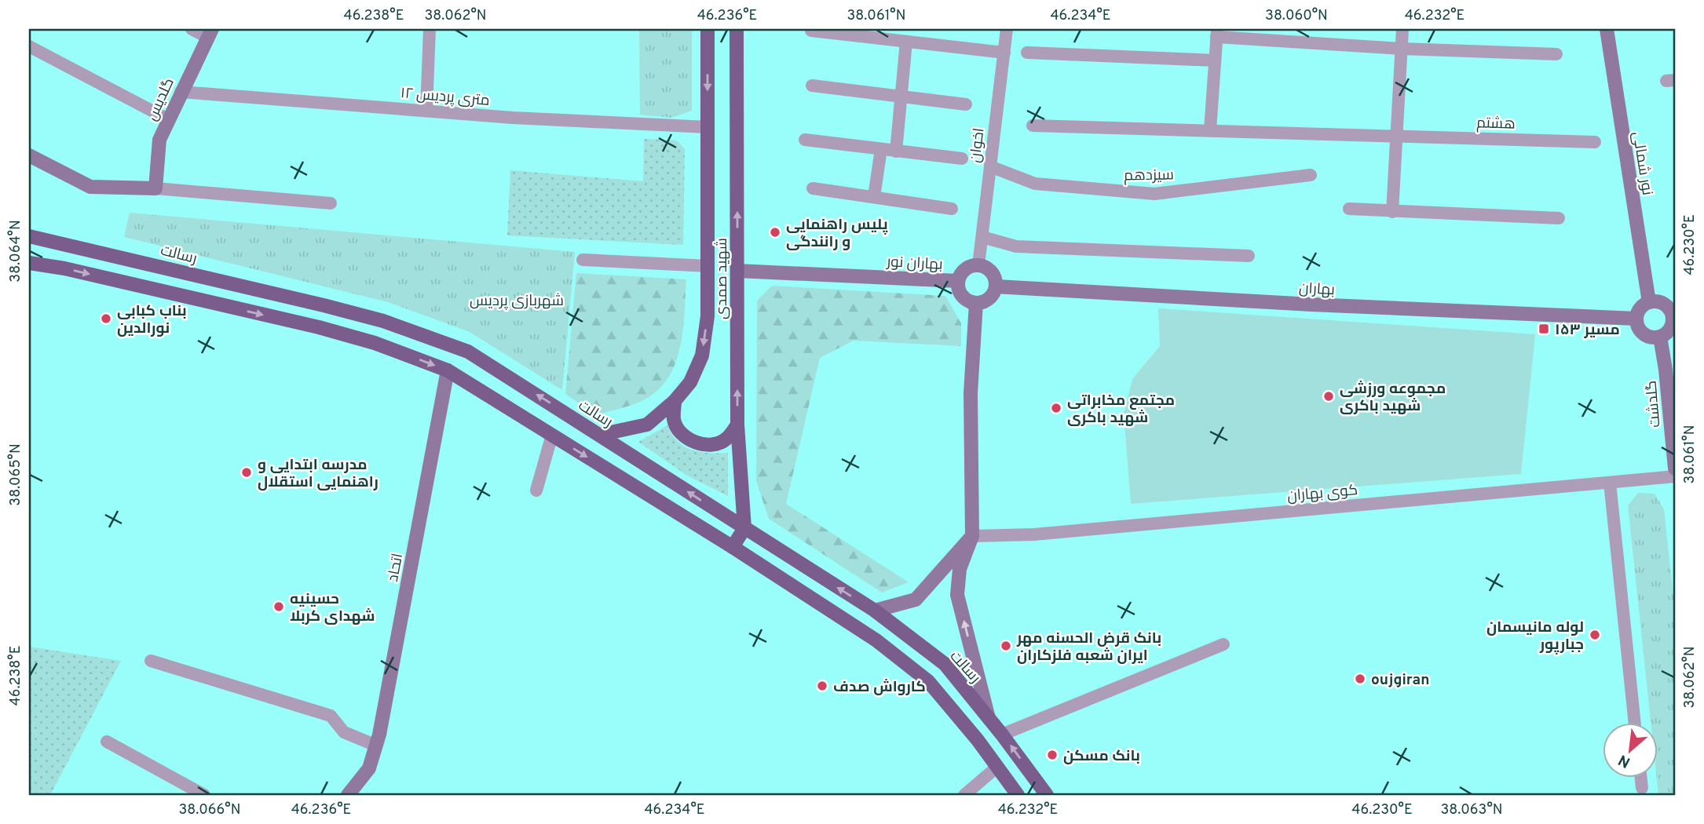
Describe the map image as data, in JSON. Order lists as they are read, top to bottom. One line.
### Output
{"streets":{"main road":["گلدیس","نور شمالی","رسالت","بهاران نور","شهید صمدی","بهاران","گلدشت","اتحاد"],"street":["۱۲ متری پردیس","هشتم","اخوان","سیزدهم","کوی بهاران"]},"crossings":[["۱۲ متری پردیس","گلدیس"],["۱۲ متری پردیس","شهید صمدی"],["اخوان","سیزدهم"],["اخوان","بهاران نور"],["اخوان","بهاران"],["نور شمالی","بهاران"],["نور شمالی","گلدشت"],["رسالت","شهید صمدی"],["بهاران نور","شهید صمدی"],["بهاران نور","بهاران"],["بهاران","گلدشت"]],"parks":["شهربازی پردیس"],"places":{"other":["پلیس راهنمایی و رانندگی","بناب کبابی نورالدین","مجموعه ورزشی شهید باکری","مجتمع مخابراتی شهید باکری","مدرسه ابتدایی و راهنمایی استقلال","حسینیه شهدای کربلا","لوله مانیسمان جبارپور","بانک قرض الحسنه مهر ایران شعبه فلزکاران","oujgiran","کارواش صدف","بانک مسکن"],"transit":["مسیر ۱۵۳"]},"north":"bottom left","coordinates":["46.238°E","38.062°N","46.236°E","38.061°N","46.234°E","38.060°N","46.232°E","46.230°E","38.064°N","38.065°N","38.066°N","38.063°N"]}
